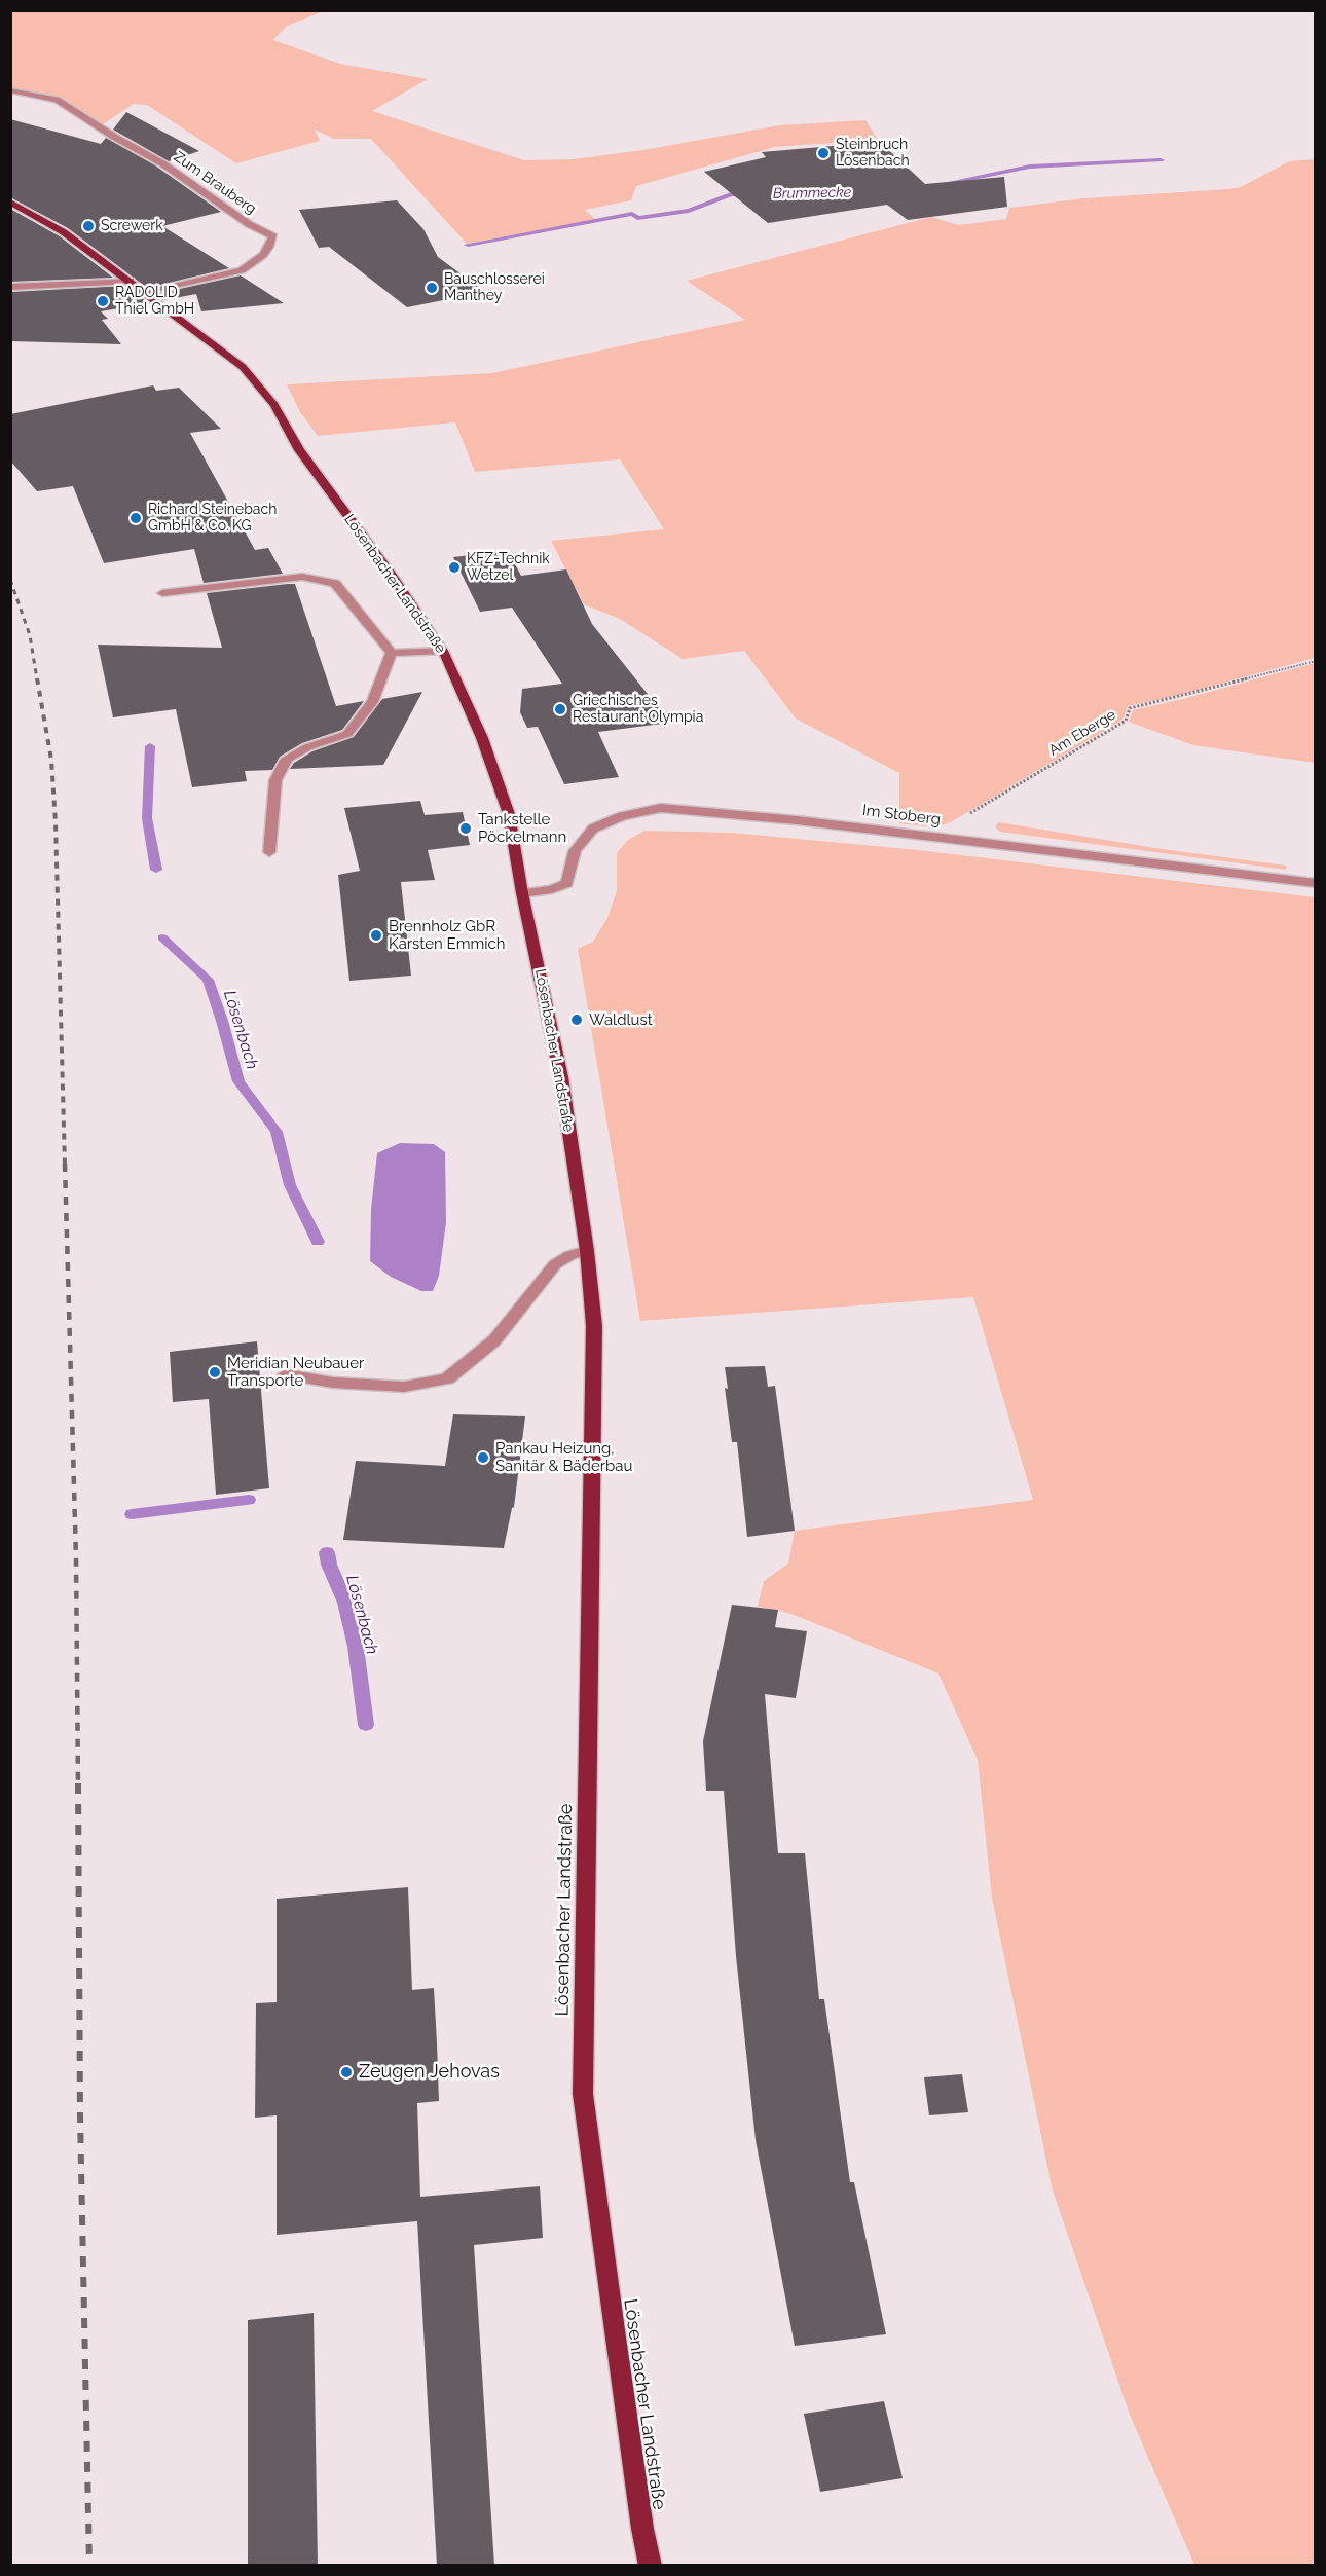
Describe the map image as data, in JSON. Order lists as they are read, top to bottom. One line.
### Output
{"streets":{"main road":["Lösenbacher Landstraße"],"street":["Zum Brauberg","Im Stoberg"],"path":["Am Eberge"]},"crossings":[["Zum Brauberg","Lösenbacher Landstraße"],["Lösenbacher Landstraße","Im Stoberg"],["Am Eberge","Im Stoberg"]],"water":["Brummecke","Lösenbach"],"places":["Steinbruch Lösenbach","Screwerk","Bauschlosserei Manthey","RADOLID Thiel GmbH","Richard Steinebach GmbH & Co. KG","KFZ-Technik Wetzel","Griechisches Restaurant Olympia","Tankstelle Pöckelmann","Brennholz GbR Karsten Emmich","Waldlust","Meridian Neubauer Transporte","Pankau Heizung, Sanitär & Bäderbau","Zeugen Jehovas"]}
